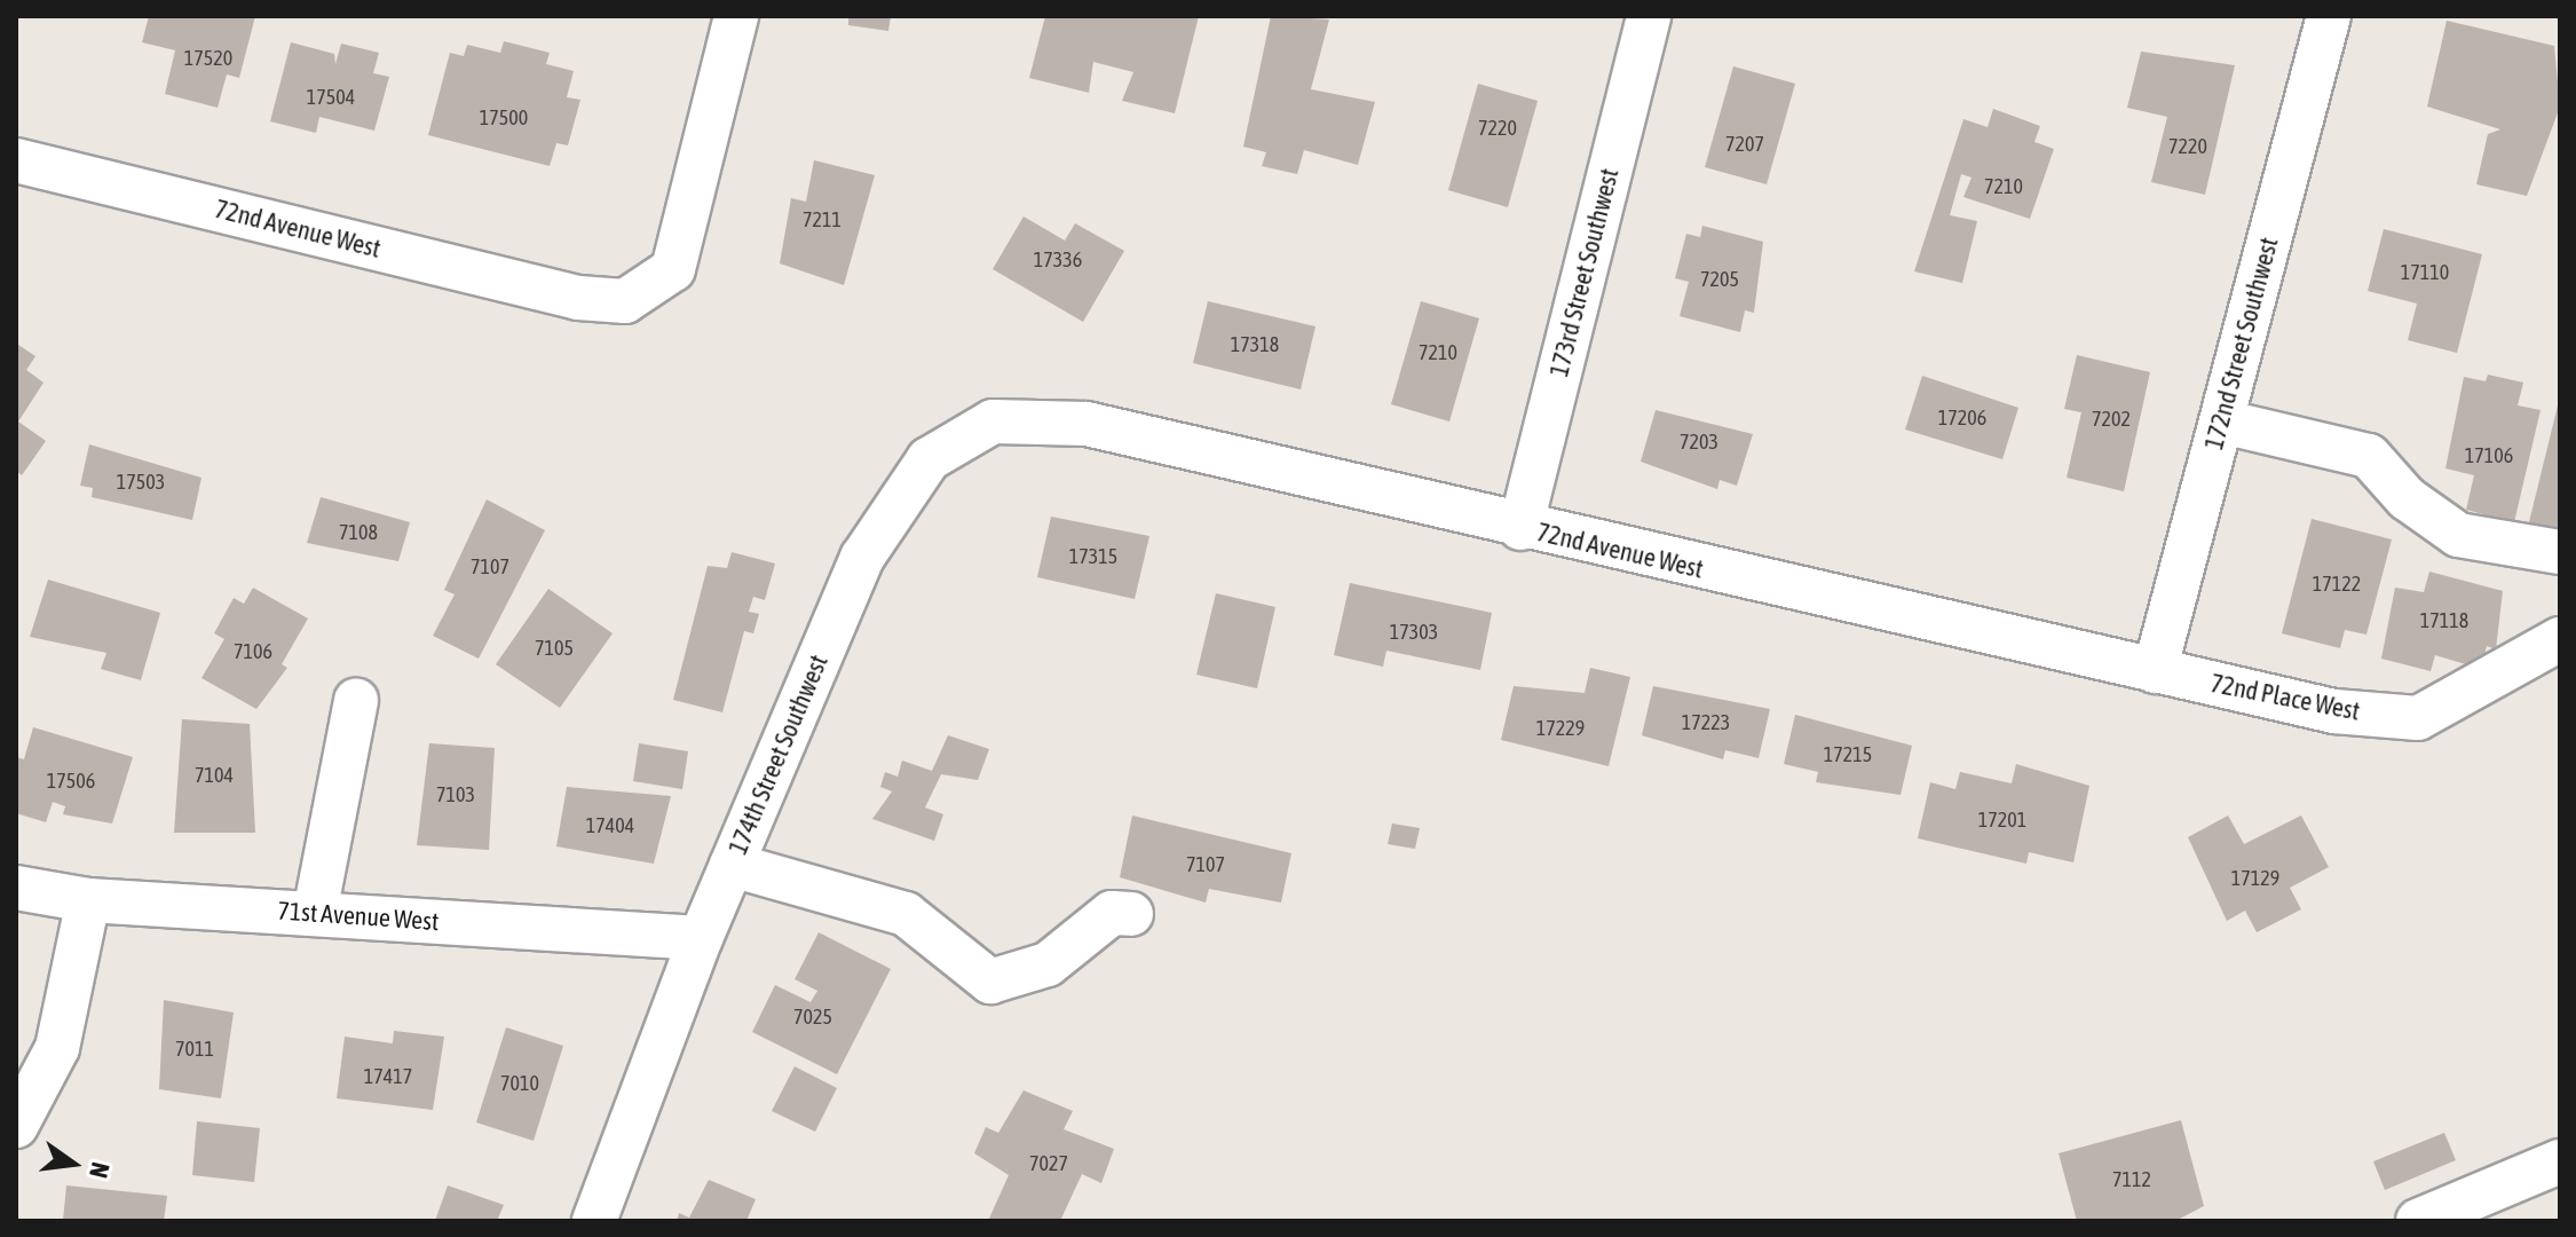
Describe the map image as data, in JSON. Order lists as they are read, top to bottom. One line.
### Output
{"streets":{"street":["72nd Avenue West","173rd Street Southwest","172nd Street Southwest","72nd Place West","174th Street Southwest","71st Avenue West"]},"crossings":[["72nd Avenue West","173rd Street Southwest"],["72nd Avenue West","172nd Street Southwest"],["72nd Avenue West","72nd Place West"],["72nd Avenue West","174th Street Southwest"],["172nd Street Southwest","72nd Place West"],["174th Street Southwest","71st Avenue West"]],"house_numbers":["17520","17504","17500","7220","7207","7220","7210","7211","17336","17110","7205","17318","7210","17206","7202","7203","17106","17503","7108","17315","7107","17122","17118","17303","7105","7106","17223","17229","17215","7104","17506","7103","17201","17404","7107","17129","7025","7011","17417","7010","7027","7112"],"north":"right"}
